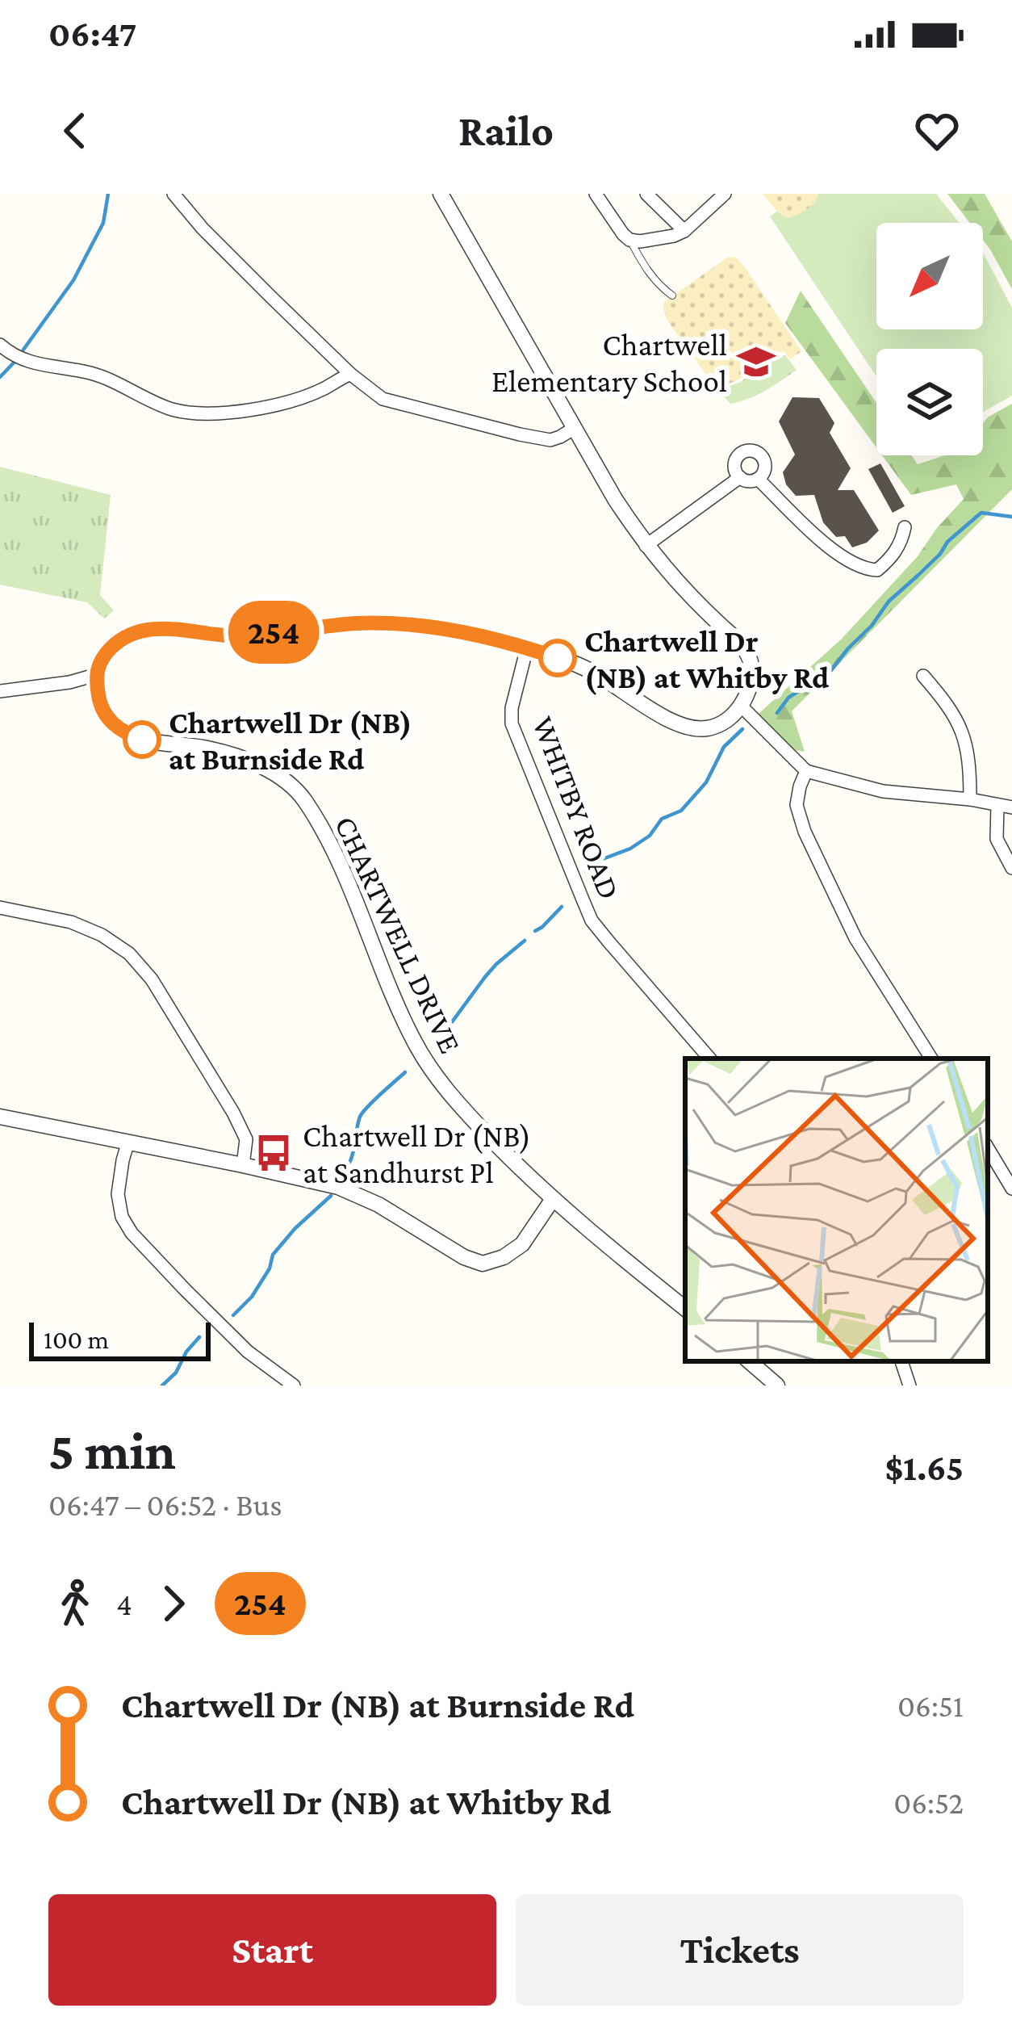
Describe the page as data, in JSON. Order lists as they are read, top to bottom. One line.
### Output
{"streets":{"street":["WHITBY ROAD","CHARTWELL DRIVE"]},"places":{"school or university":["Chartwell Elementary School"],"other":["Chartwell Dr (NB) at Whitby Rd","Chartwell Dr (NB) at Burnside Rd"],"bus stop":["Chartwell Dr (NB) at Sandhurst Pl"]},"lines":["bus line 254"],"scale_bar":"100 m","north":"bottom left","page":{"status":"06:47","header":"Railo","on_map":"254","scale":"100 m","heading":["5 min","06:47 – 06:52 · Bus","$1.65"],"legs":["4","254"],"list":[{"name":"Chartwell Dr (NB) at Burnside Rd","value":"06:51"},{"name":"Chartwell Dr (NB) at Whitby Rd","value":"06:52"}],"buttons":["Start","Tickets"]}}
